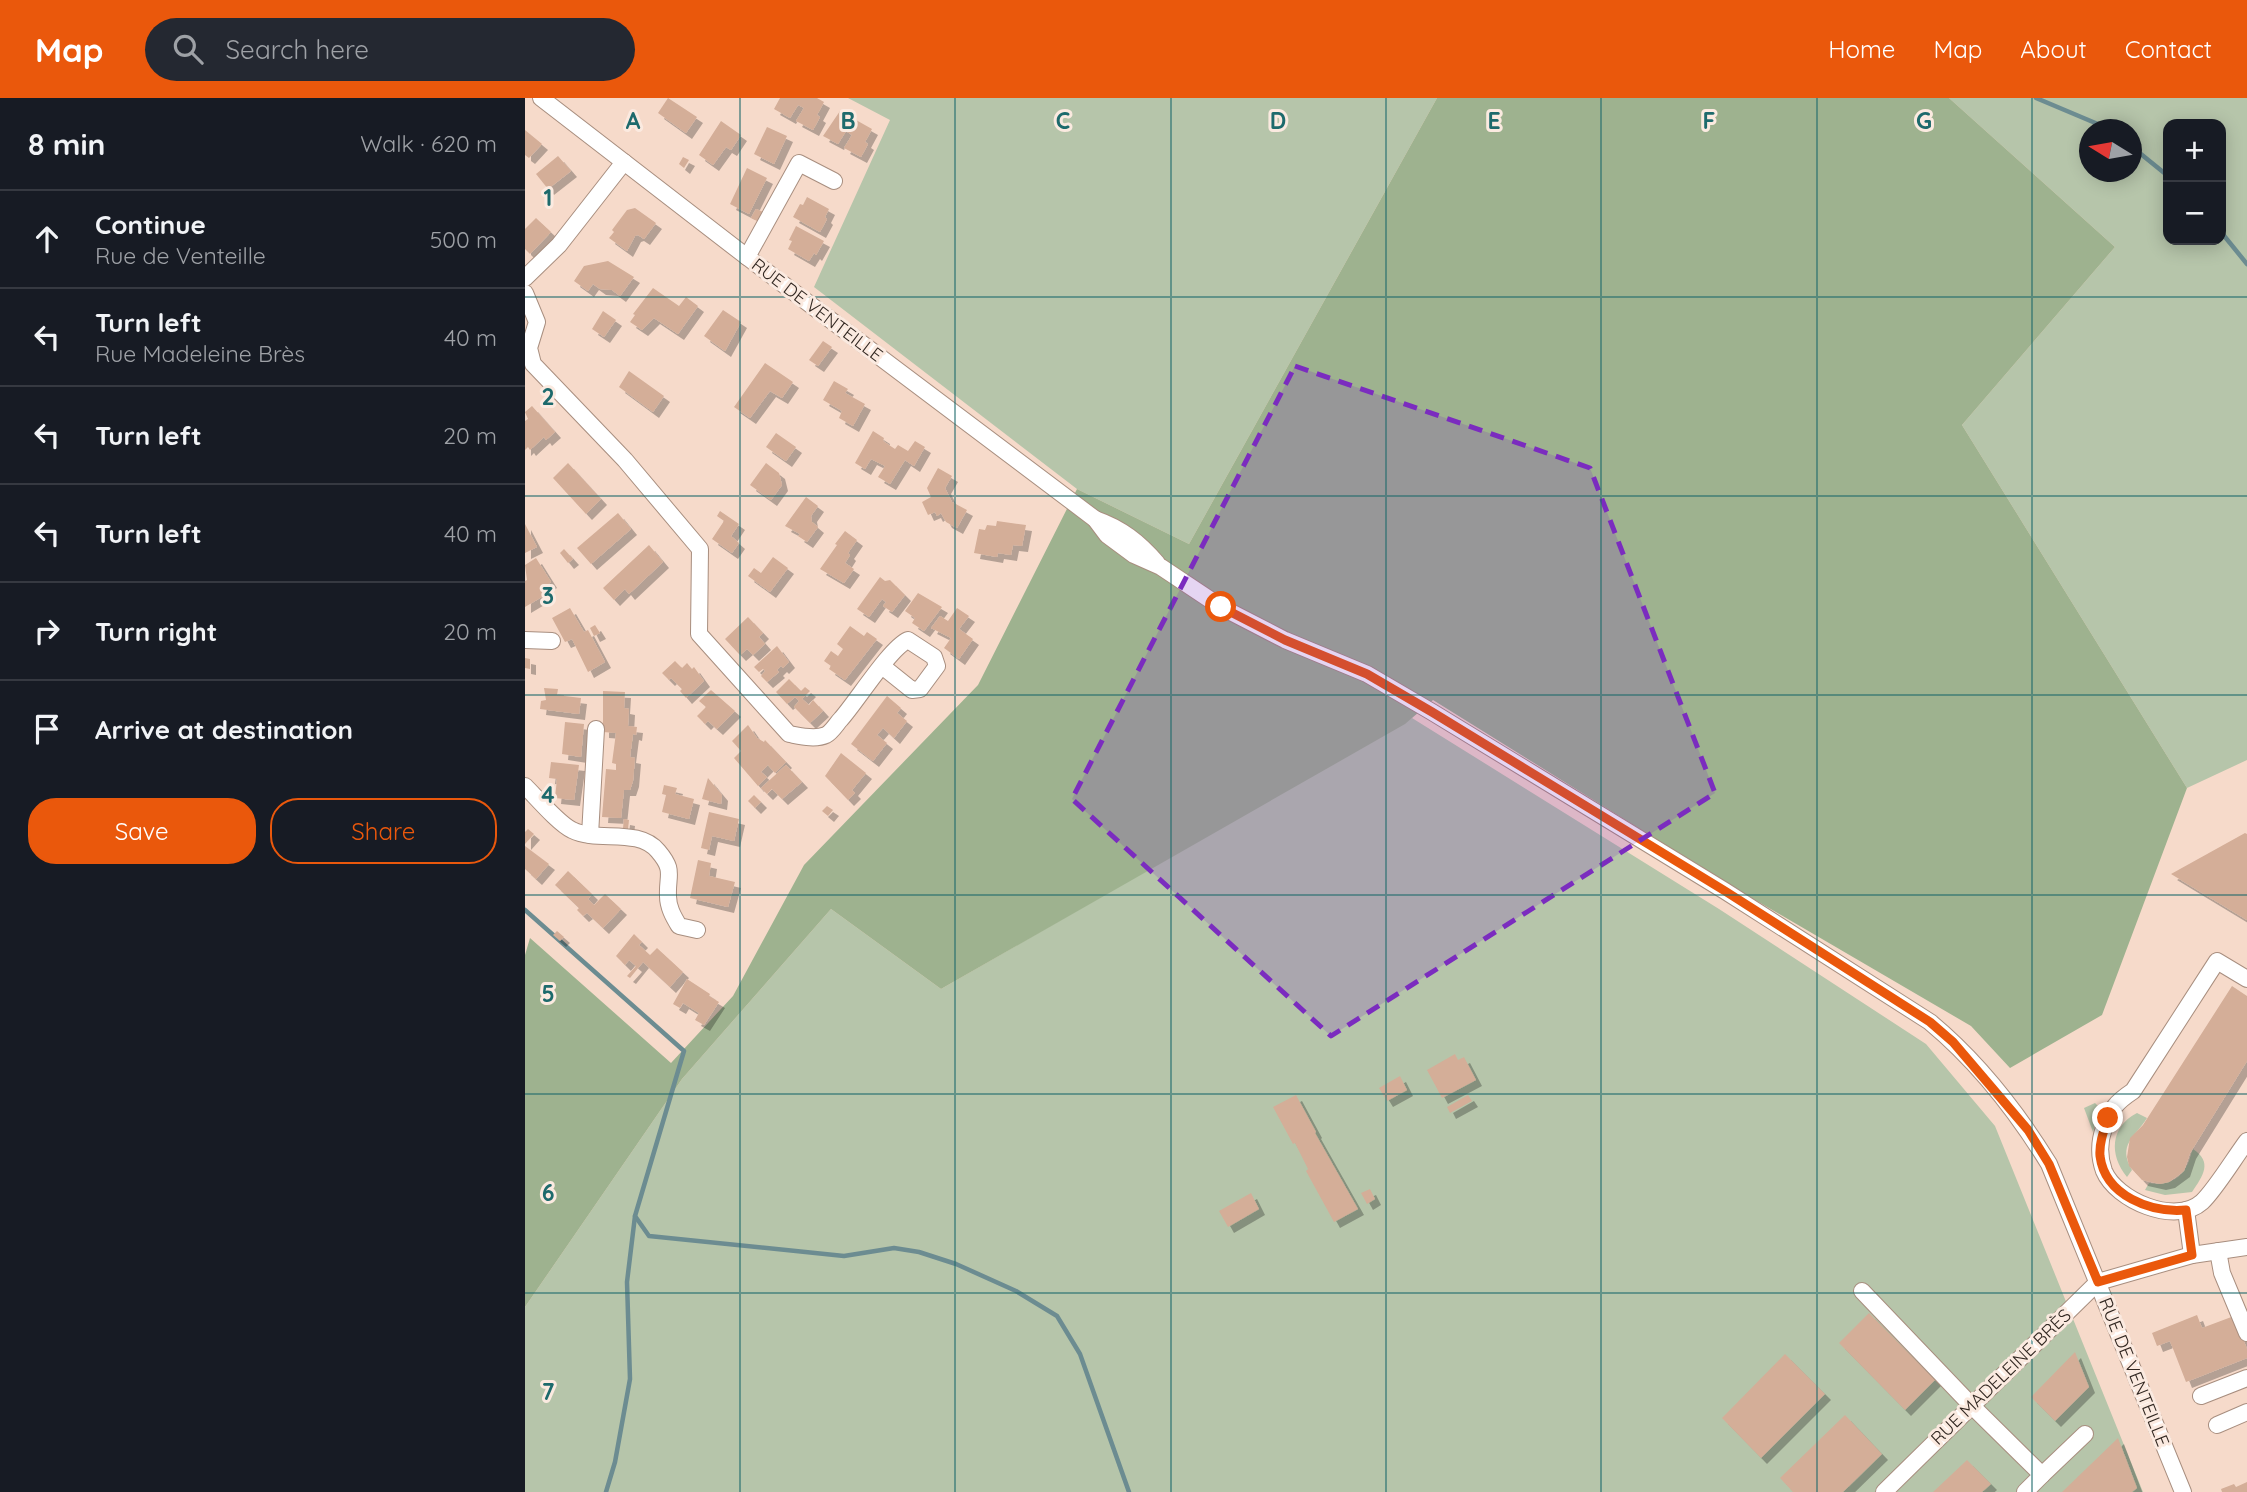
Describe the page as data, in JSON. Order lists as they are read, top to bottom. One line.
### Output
{"streets":{"street":["RUE DE VENTEILLE","RUE MADELEINE BRÈS"]},"crossings":[["RUE DE VENTEILLE","RUE MADELEINE BRÈS"]],"north":"left","page":{"header":"Map","search":"Search here","nav":["Home","Map","About","Contact"],"heading":["8 min","Walk · 620 m"],"map_buttons":["+","−"],"list":[["Continue","Rue de Venteille","500 m"],["Turn left","Rue Madeleine Brès","40 m"],["Turn left","20 m"],["Turn left","40 m"],["Turn right","20 m"],"Arrive at destination"],"buttons":["Save","Share"]},"grid":{"columns":["A","B","C","D","E","F","G"],"rows":["1","2","3","4","5","6","7"]}}
